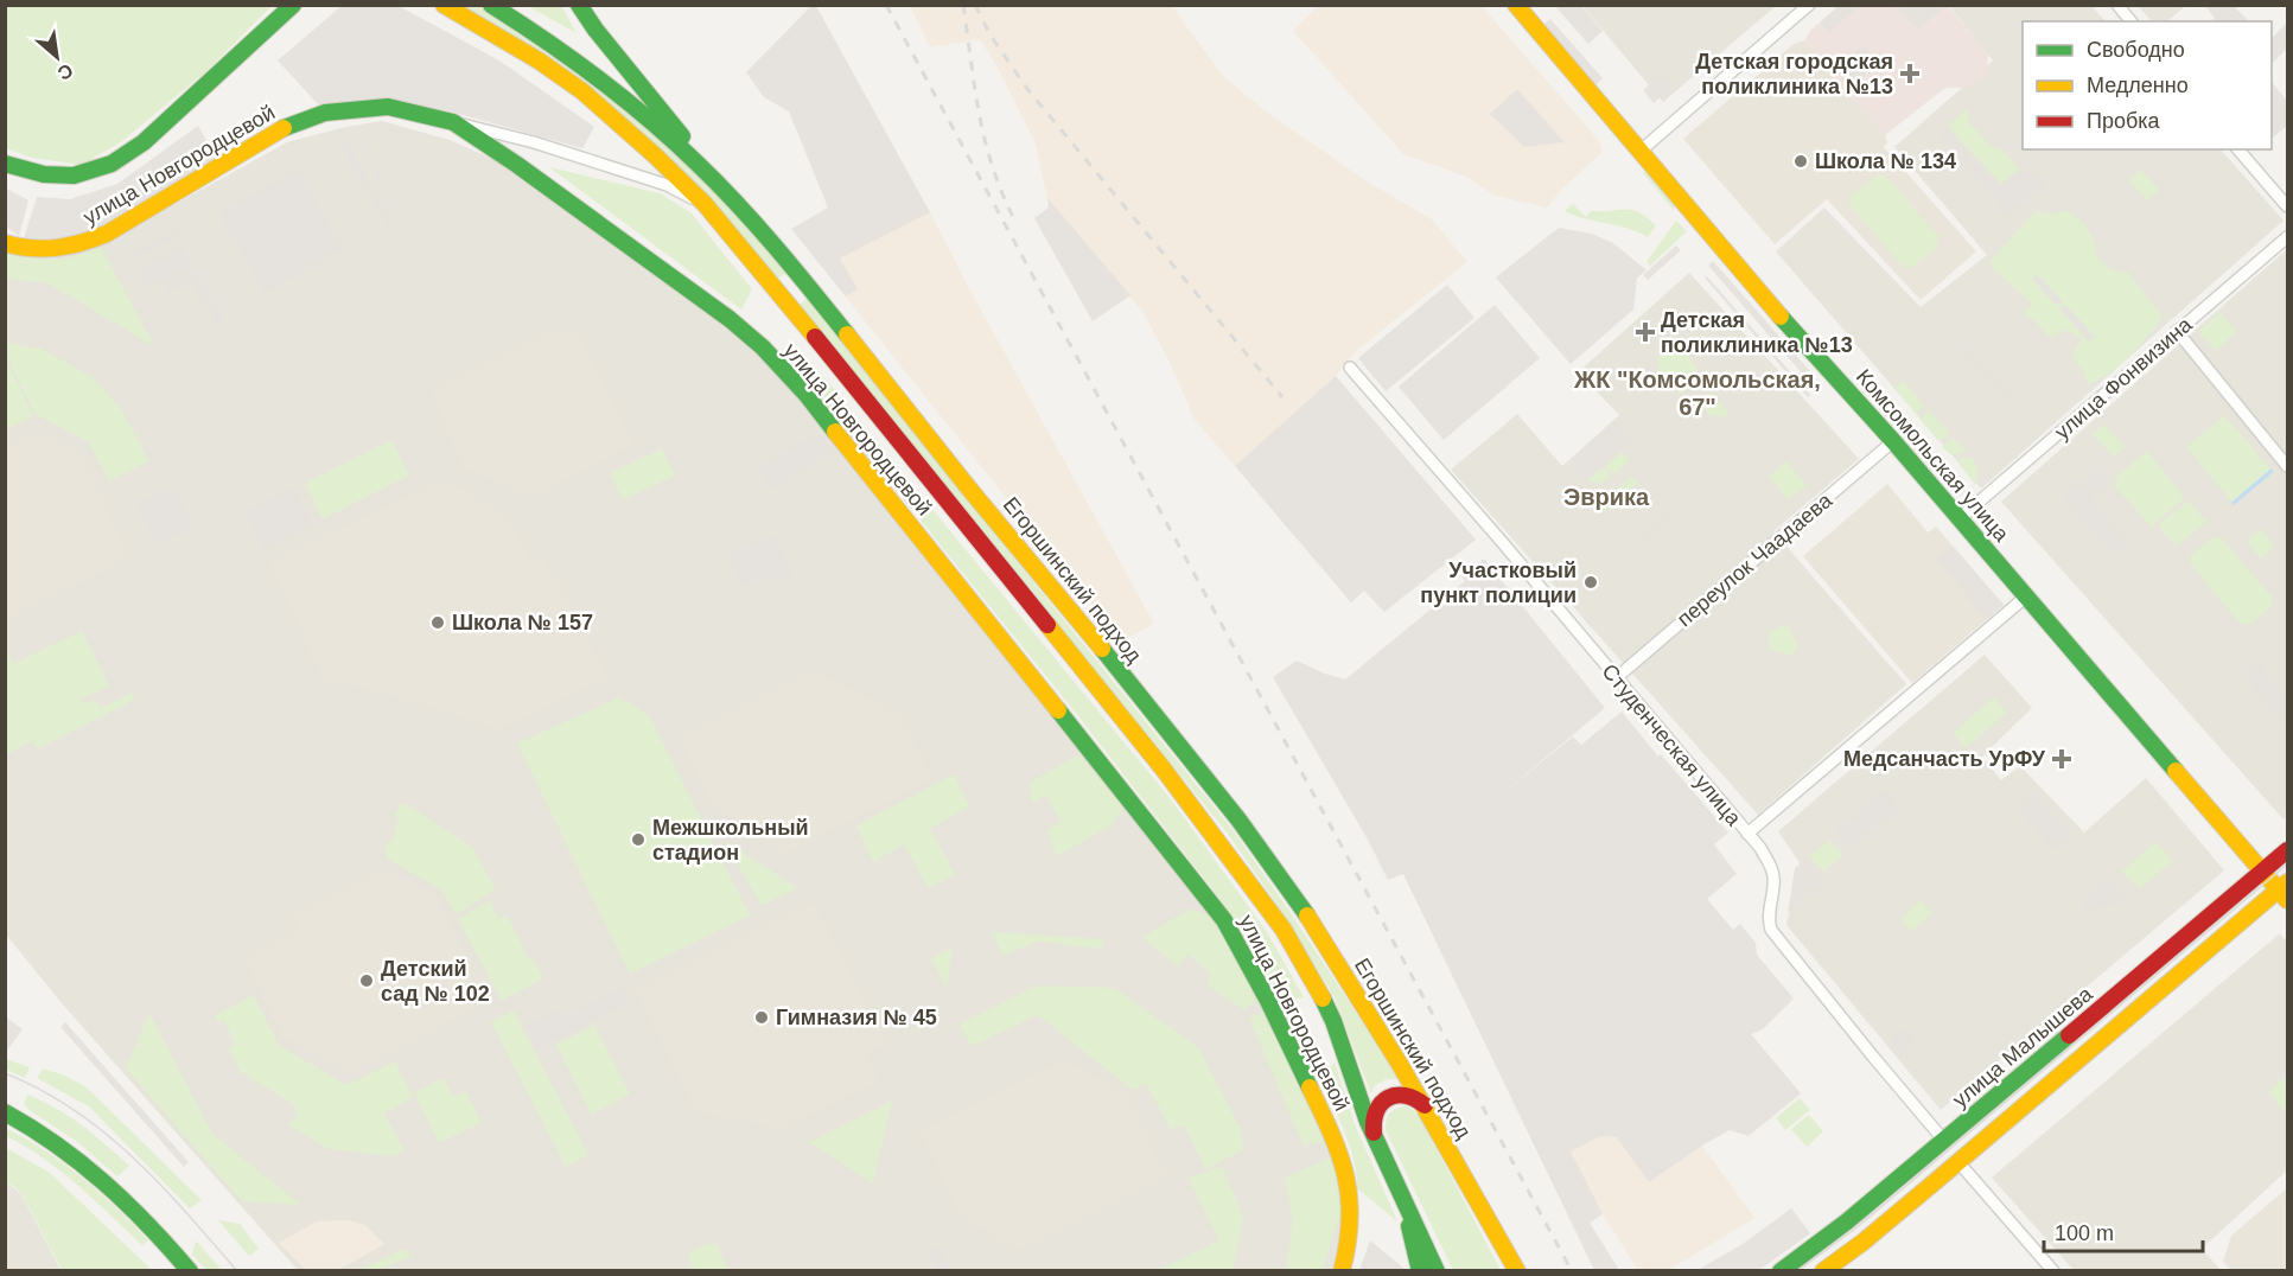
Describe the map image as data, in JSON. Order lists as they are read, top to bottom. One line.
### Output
{"streets":{"main road":["улица Новгородцевой","Комсомольская улица","Егоршинский подход","улица Малышева"],"street":["улица Фонвизина","переулок Чаадаева","Студенческая улица"]},"crossings":[["улица Фонвизина","Комсомольская улица"],["Комсомольская улица","переулок Чаадаева"],["Комсомольская улица","улица Малышева"],["переулок Чаадаева","Студенческая улица"],["Студенческая улица","улица Малышева"]],"districts":["ЖК \"Комсомольская, 67\"","Эврика"],"places":{"health":["Детская городская поликлиника №13","Детская поликлиника №13","Медсанчасть УрФУ"],"other":["Школа № 134","Участковый пункт полиции","Школа № 157","Межшкольный стадион","Детский сад № 102","Гимназия № 45"]},"legend":["Свободно","Медленно","Пробка"],"scale_bar":"100 m","north":"bottom right"}
